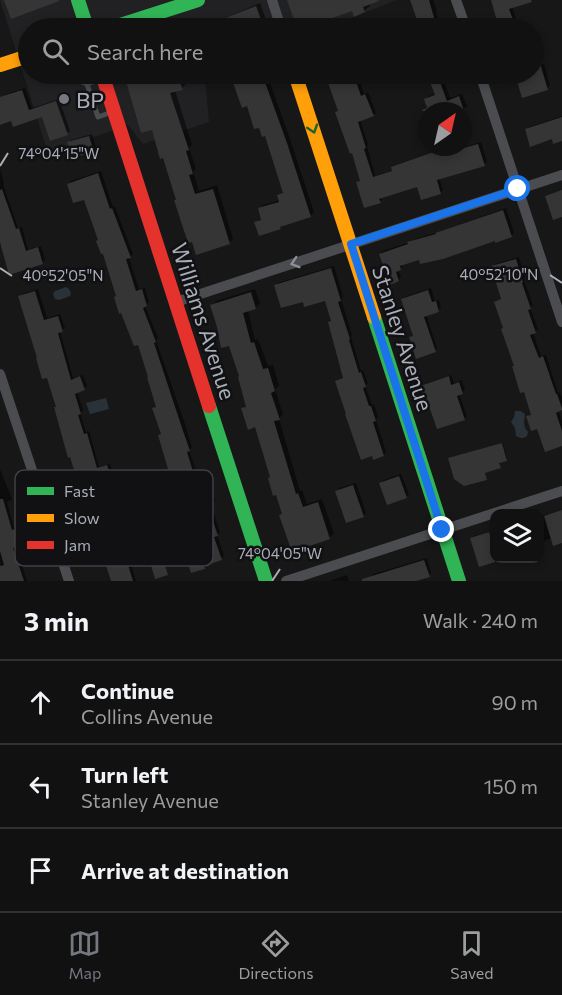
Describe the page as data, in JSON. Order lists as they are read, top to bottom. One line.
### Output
{"streets":{"street":["Williams Avenue","Stanley Avenue"]},"places":["BP"],"legend":["Fast","Slow","Jam"],"north":"top right","page":{"search":"Search here","heading":["3 min","Walk · 240 m"],"list":[["Continue","Collins Avenue","90 m"],["Turn left","Stanley Avenue","150 m"],"Arrive at destination"],"nav":["Map","Directions","Saved"]},"coordinates":["74°04'15\"W","40°52'10\"N","40°52'05\"N","74°04'05\"W"]}
